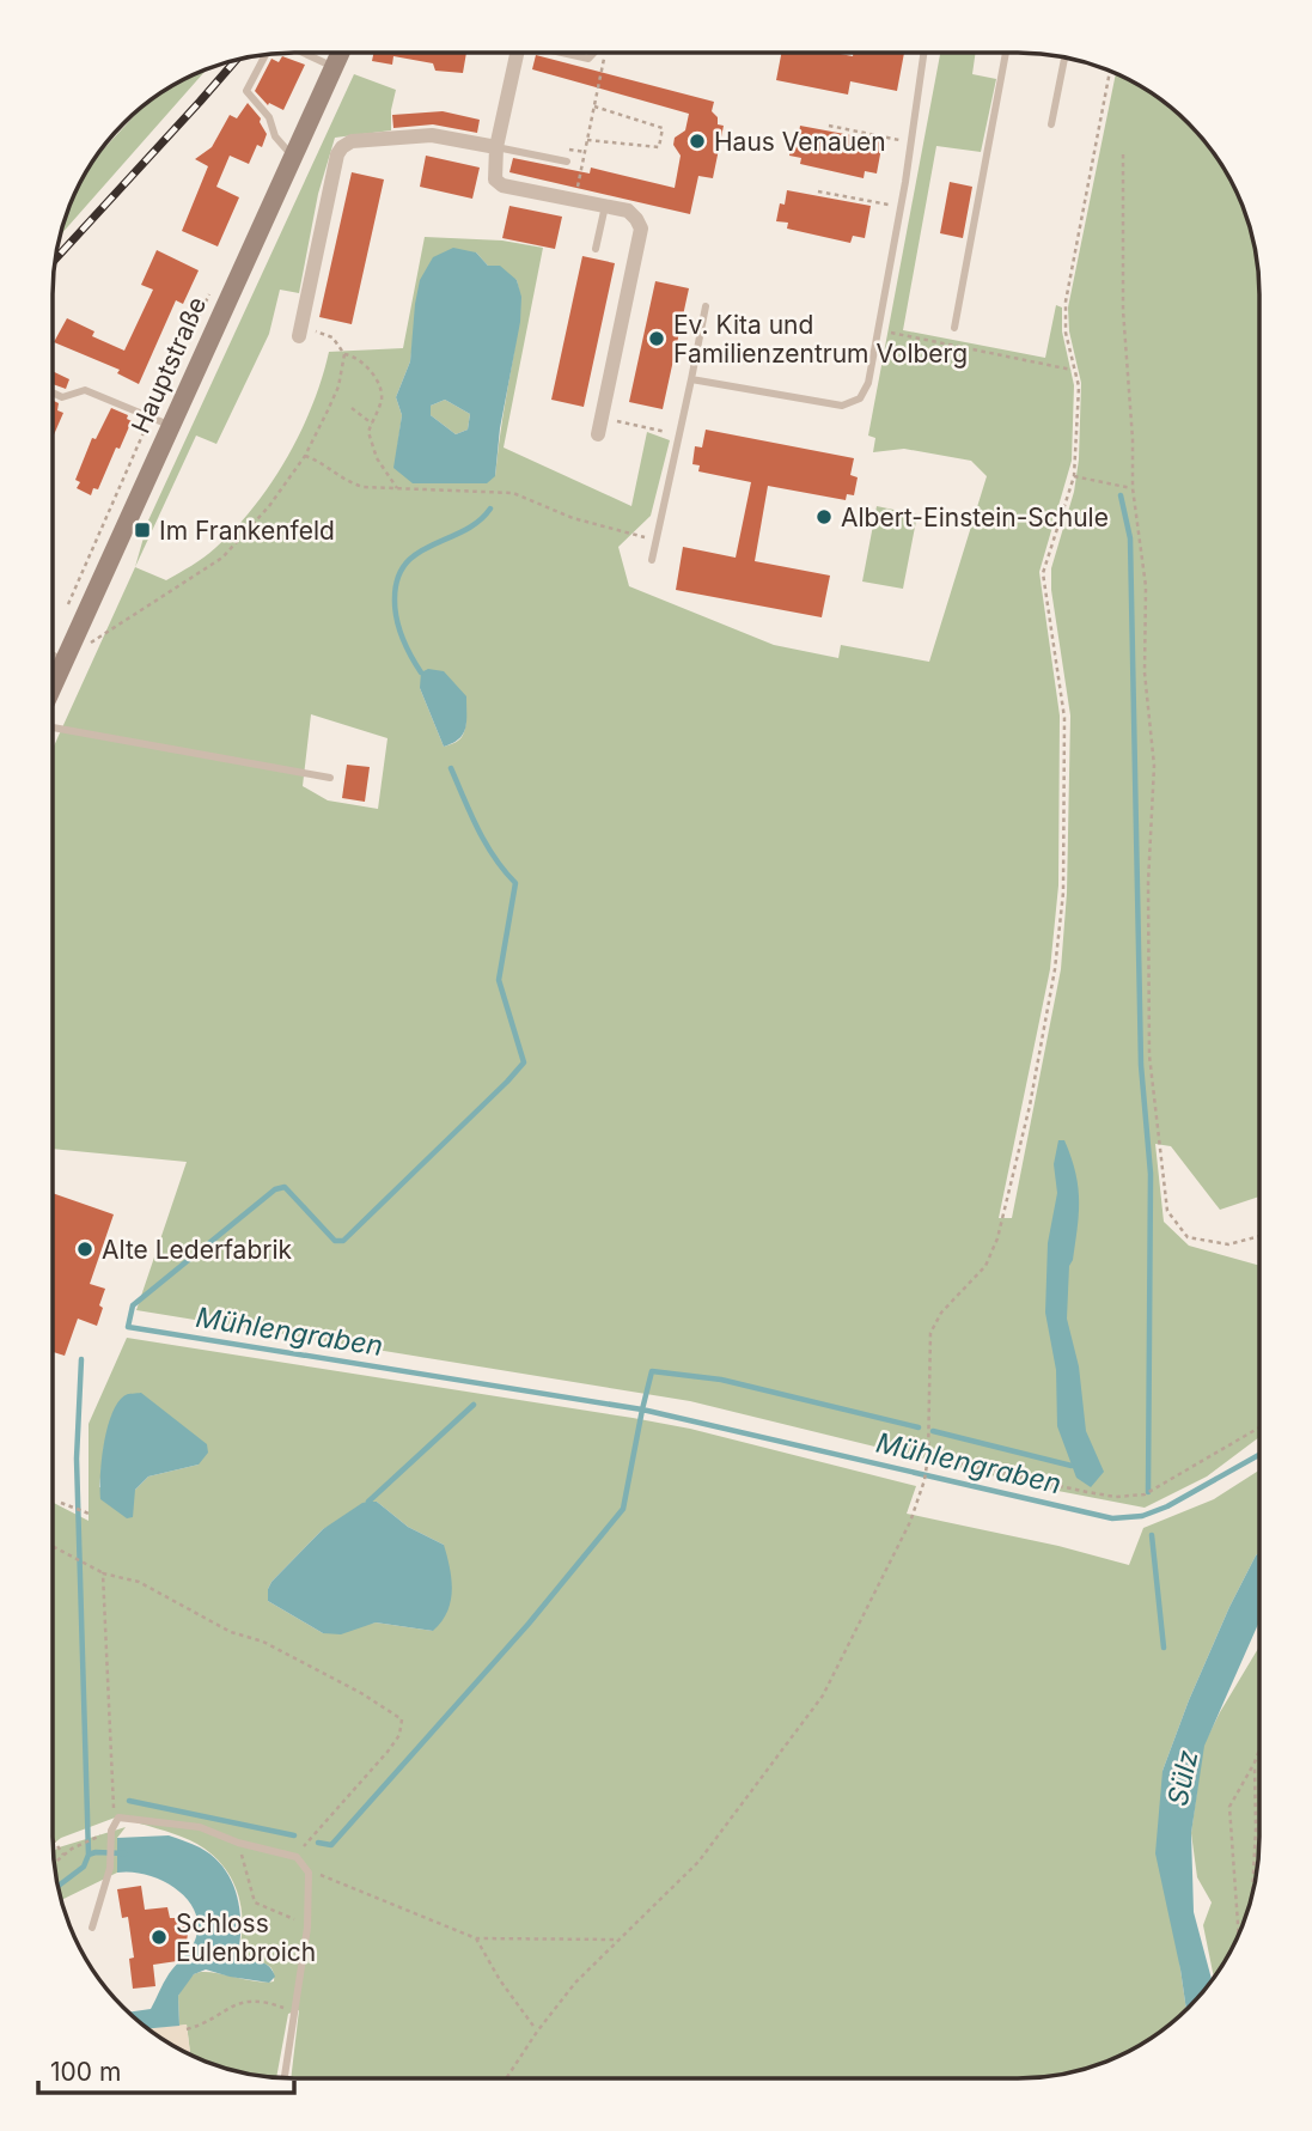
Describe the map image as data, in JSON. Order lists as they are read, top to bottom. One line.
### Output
{"streets":{"main road":["Hauptstraße"]},"water":["Mühlengraben","Sülz"],"places":{"other":["Haus Venauen","Ev. Kita und Familienzentrum Volberg","Albert-Einstein-Schule","Alte Lederfabrik","Schloss Eulenbroich"],"transit":["Im Frankenfeld"]},"scale_bar":"100 m"}
